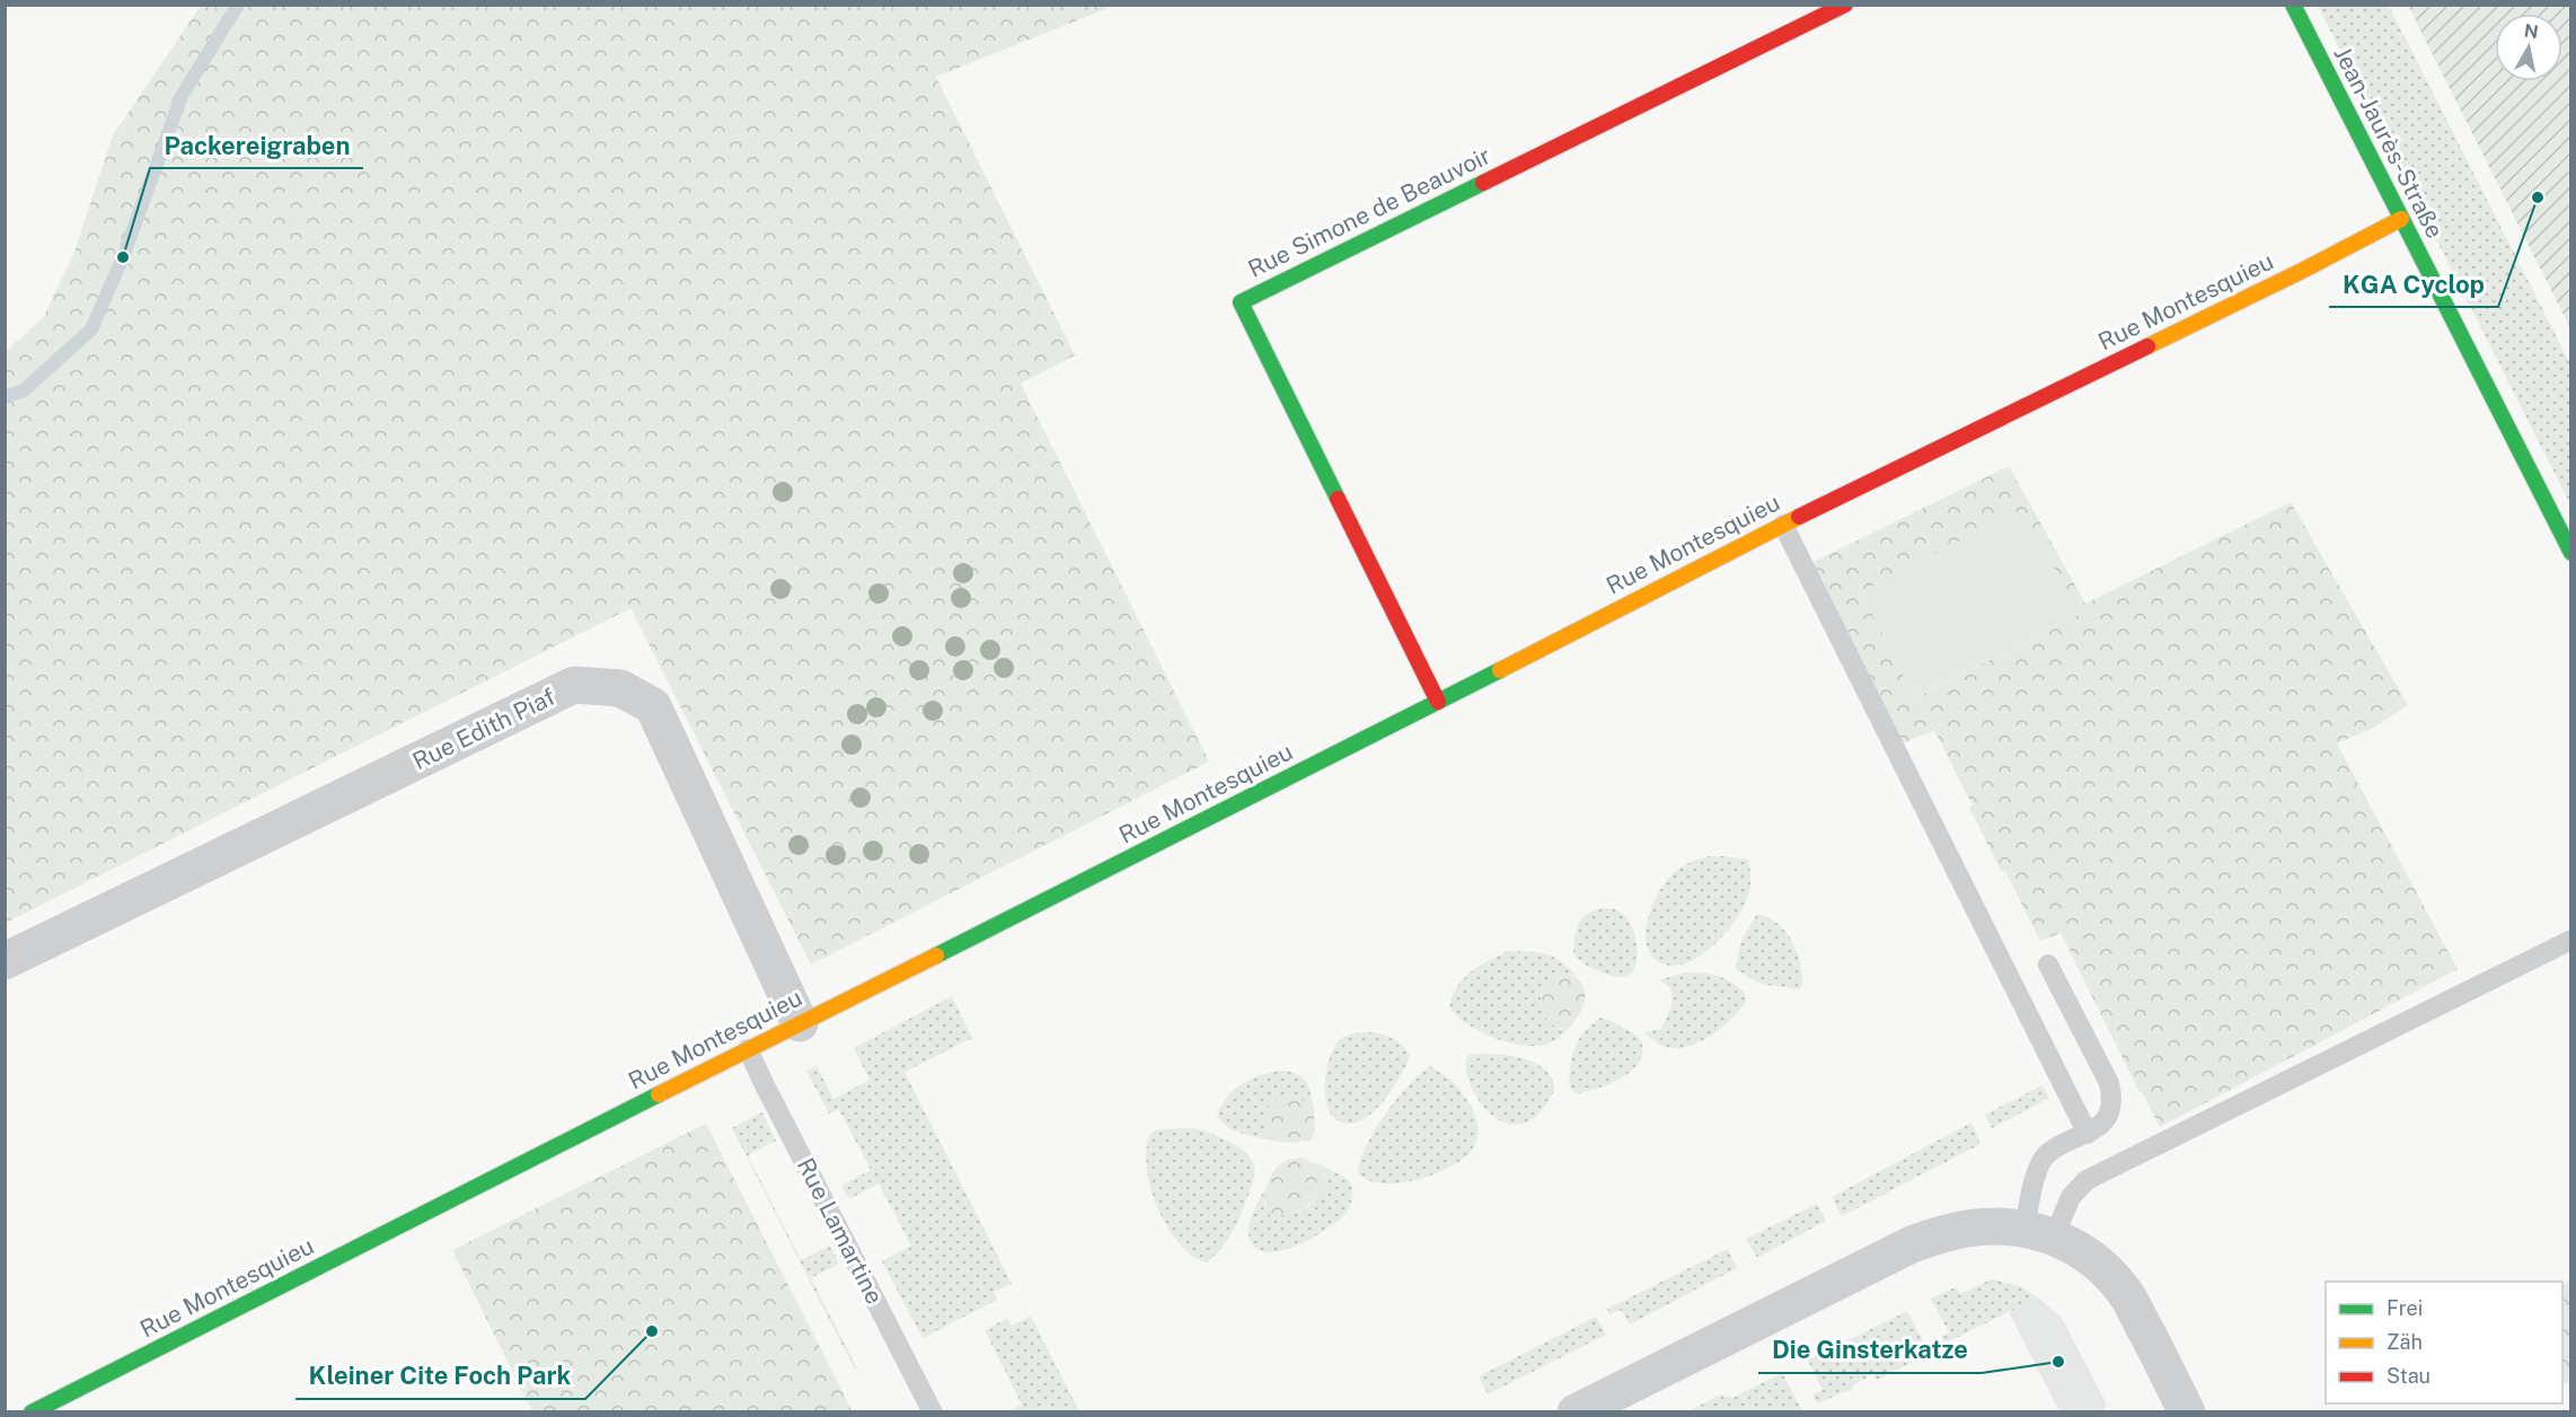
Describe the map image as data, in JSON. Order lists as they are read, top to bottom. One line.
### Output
{"streets":{"street":["Jean-Jaurès-Straße","Rue Simone de Beauvoir","Rue Montesquieu","Rue Edith Piaf"],"lane":["Rue Lamartine"]},"crossings":[["Jean-Jaurès-Straße","Rue Montesquieu"],["Rue Simone de Beauvoir","Rue Montesquieu"],["Rue Montesquieu","Rue Edith Piaf"],["Rue Montesquieu","Rue Lamartine"]],"places":["KGA Cyclop","Packereigraben","Kleiner Cite Foch Park","Die Ginsterkatze"],"legend":["Frei","Zäh","Stau"],"north":"top"}
